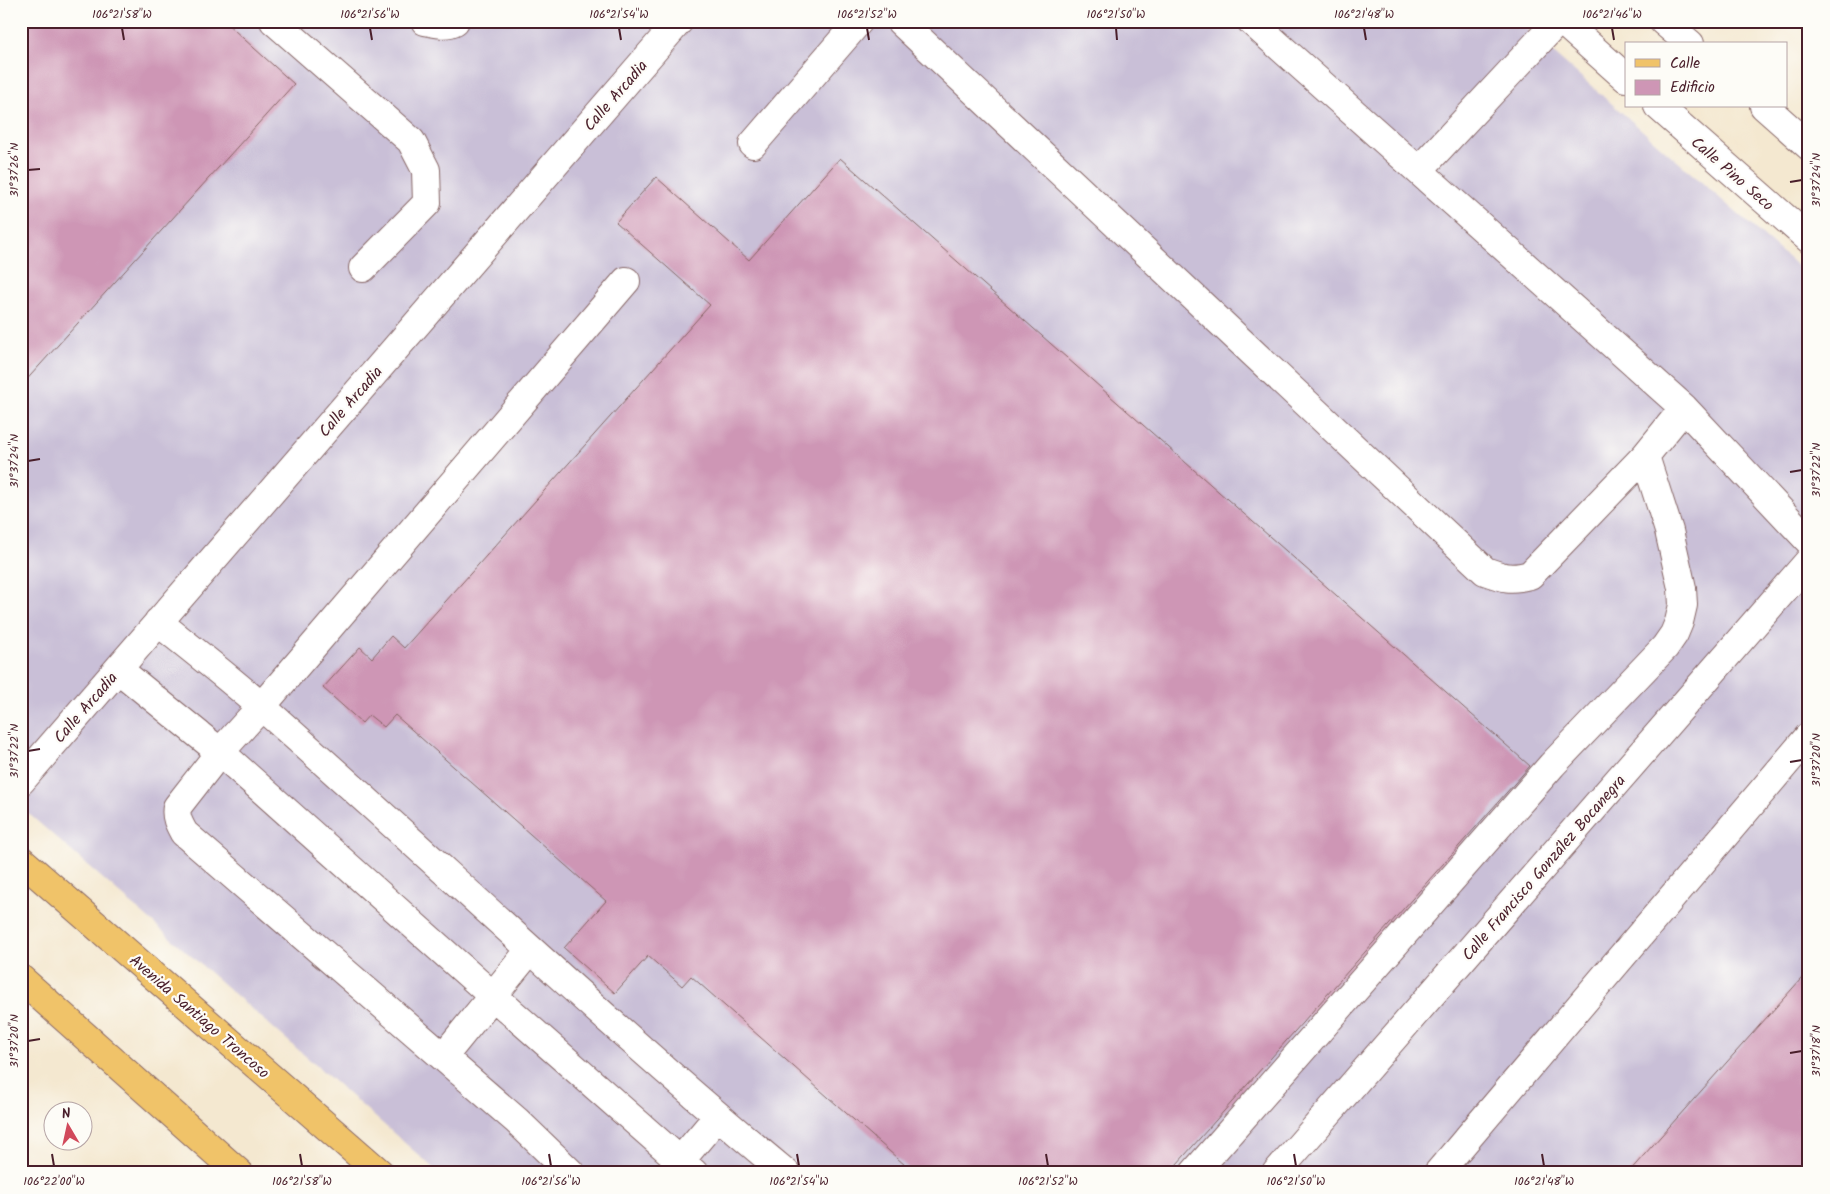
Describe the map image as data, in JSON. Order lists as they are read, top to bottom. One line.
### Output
{"streets":{"main road":["Avenida Santiago Troncoso"],"street":["Calle Arcadia","Calle Pino Seco","Calle Francisco González Bocanegra"]},"legend":["Calle","Edificio"],"north":"top","coordinates":["106°21'58\"W","106°21'56\"W","106°21'54\"W","106°21'52\"W","106°21'50\"W","106°21'48\"W","106°21'46\"W","31°37'26\"N","31°37'24\"N","31°37'22\"N","31°37'20\"N","31°37'18\"N","106°22'00\"W"]}
